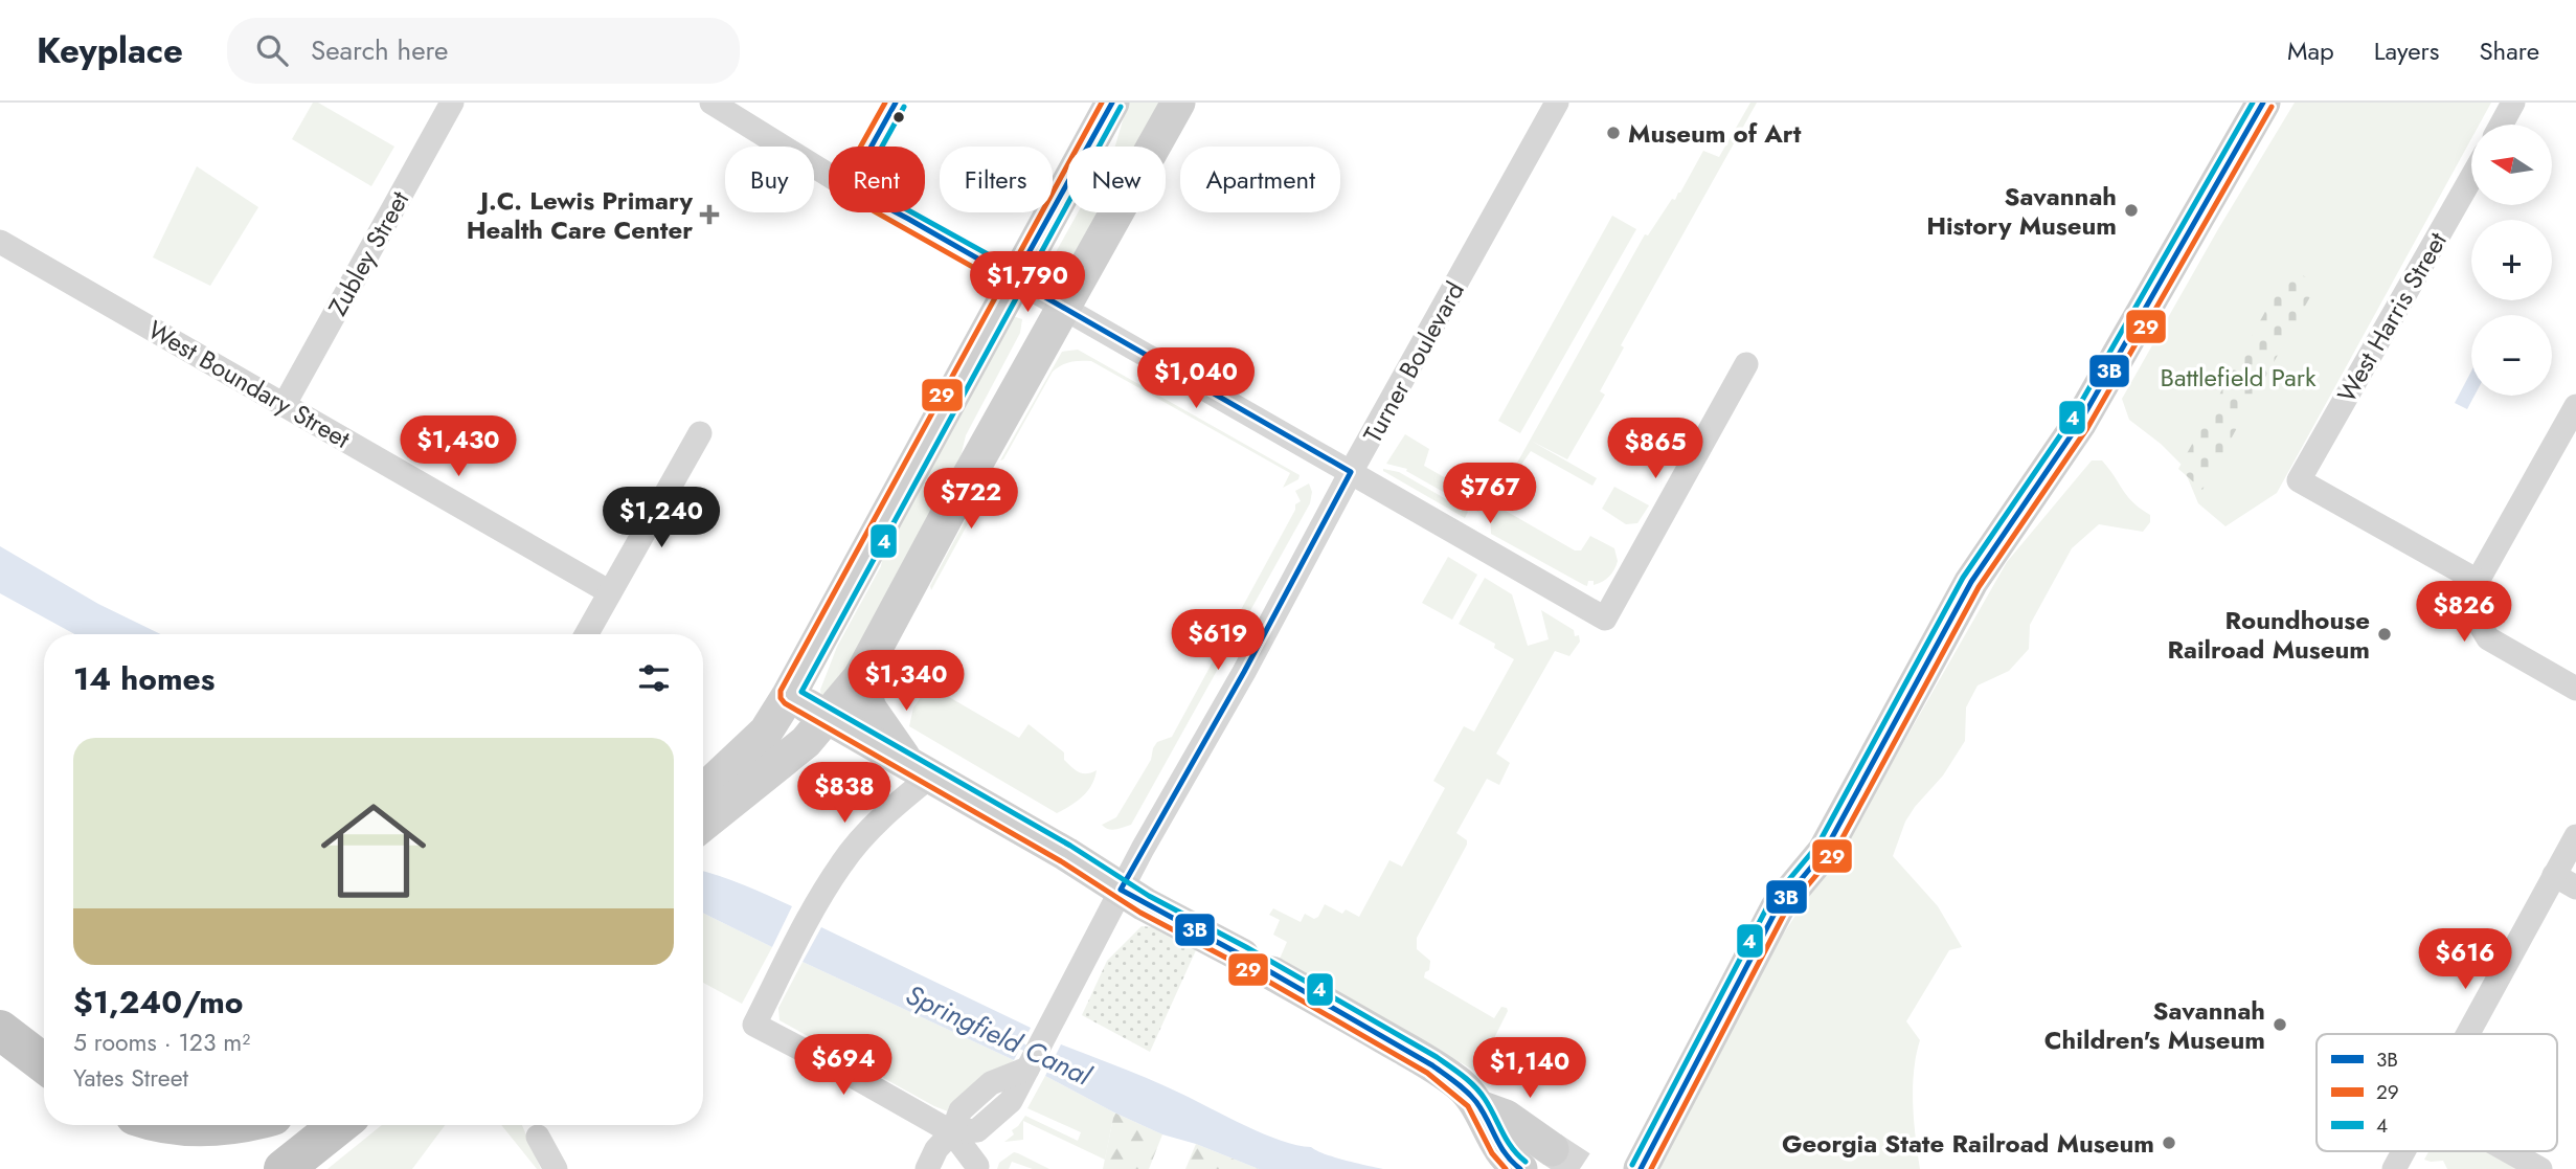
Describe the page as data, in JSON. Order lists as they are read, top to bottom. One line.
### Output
{"streets":{"street":["Zubley Street","West Harris Street","Turner Boulevard","West Boundary Street"]},"crossings":[["Zubley Street","West Boundary Street"]],"water":["Springfield Canal"],"parks":["Battlefield Park"],"places":{"other":["Museum of Art","Savannah History Museum","Roundhouse Railroad Museum","Savannah Children's Museum","Georgia State Railroad Museum"],"health":["J.C. Lewis Primary Health Care Center"]},"lines":["transit line 3B","transit line 29","transit line 4"],"legend":["3B","29","4"],"north":"left","page":{"header":"Keyplace","search":"Search here","nav":["Map","Layers","Share"],"map_buttons":["+","−"],"chip":["Buy","Rent","Filters","New","Apartment"],"price":["$1,790","$1,040","$1,430","$865","$767","$722","$1,240","$826","$619","$1,340","$838","$616","$694","$1,140"],"heading":"14 homes","list":[{"name":"$1,240/mo","note":"5 rooms · 123 m² · Yates Street"}]}}
